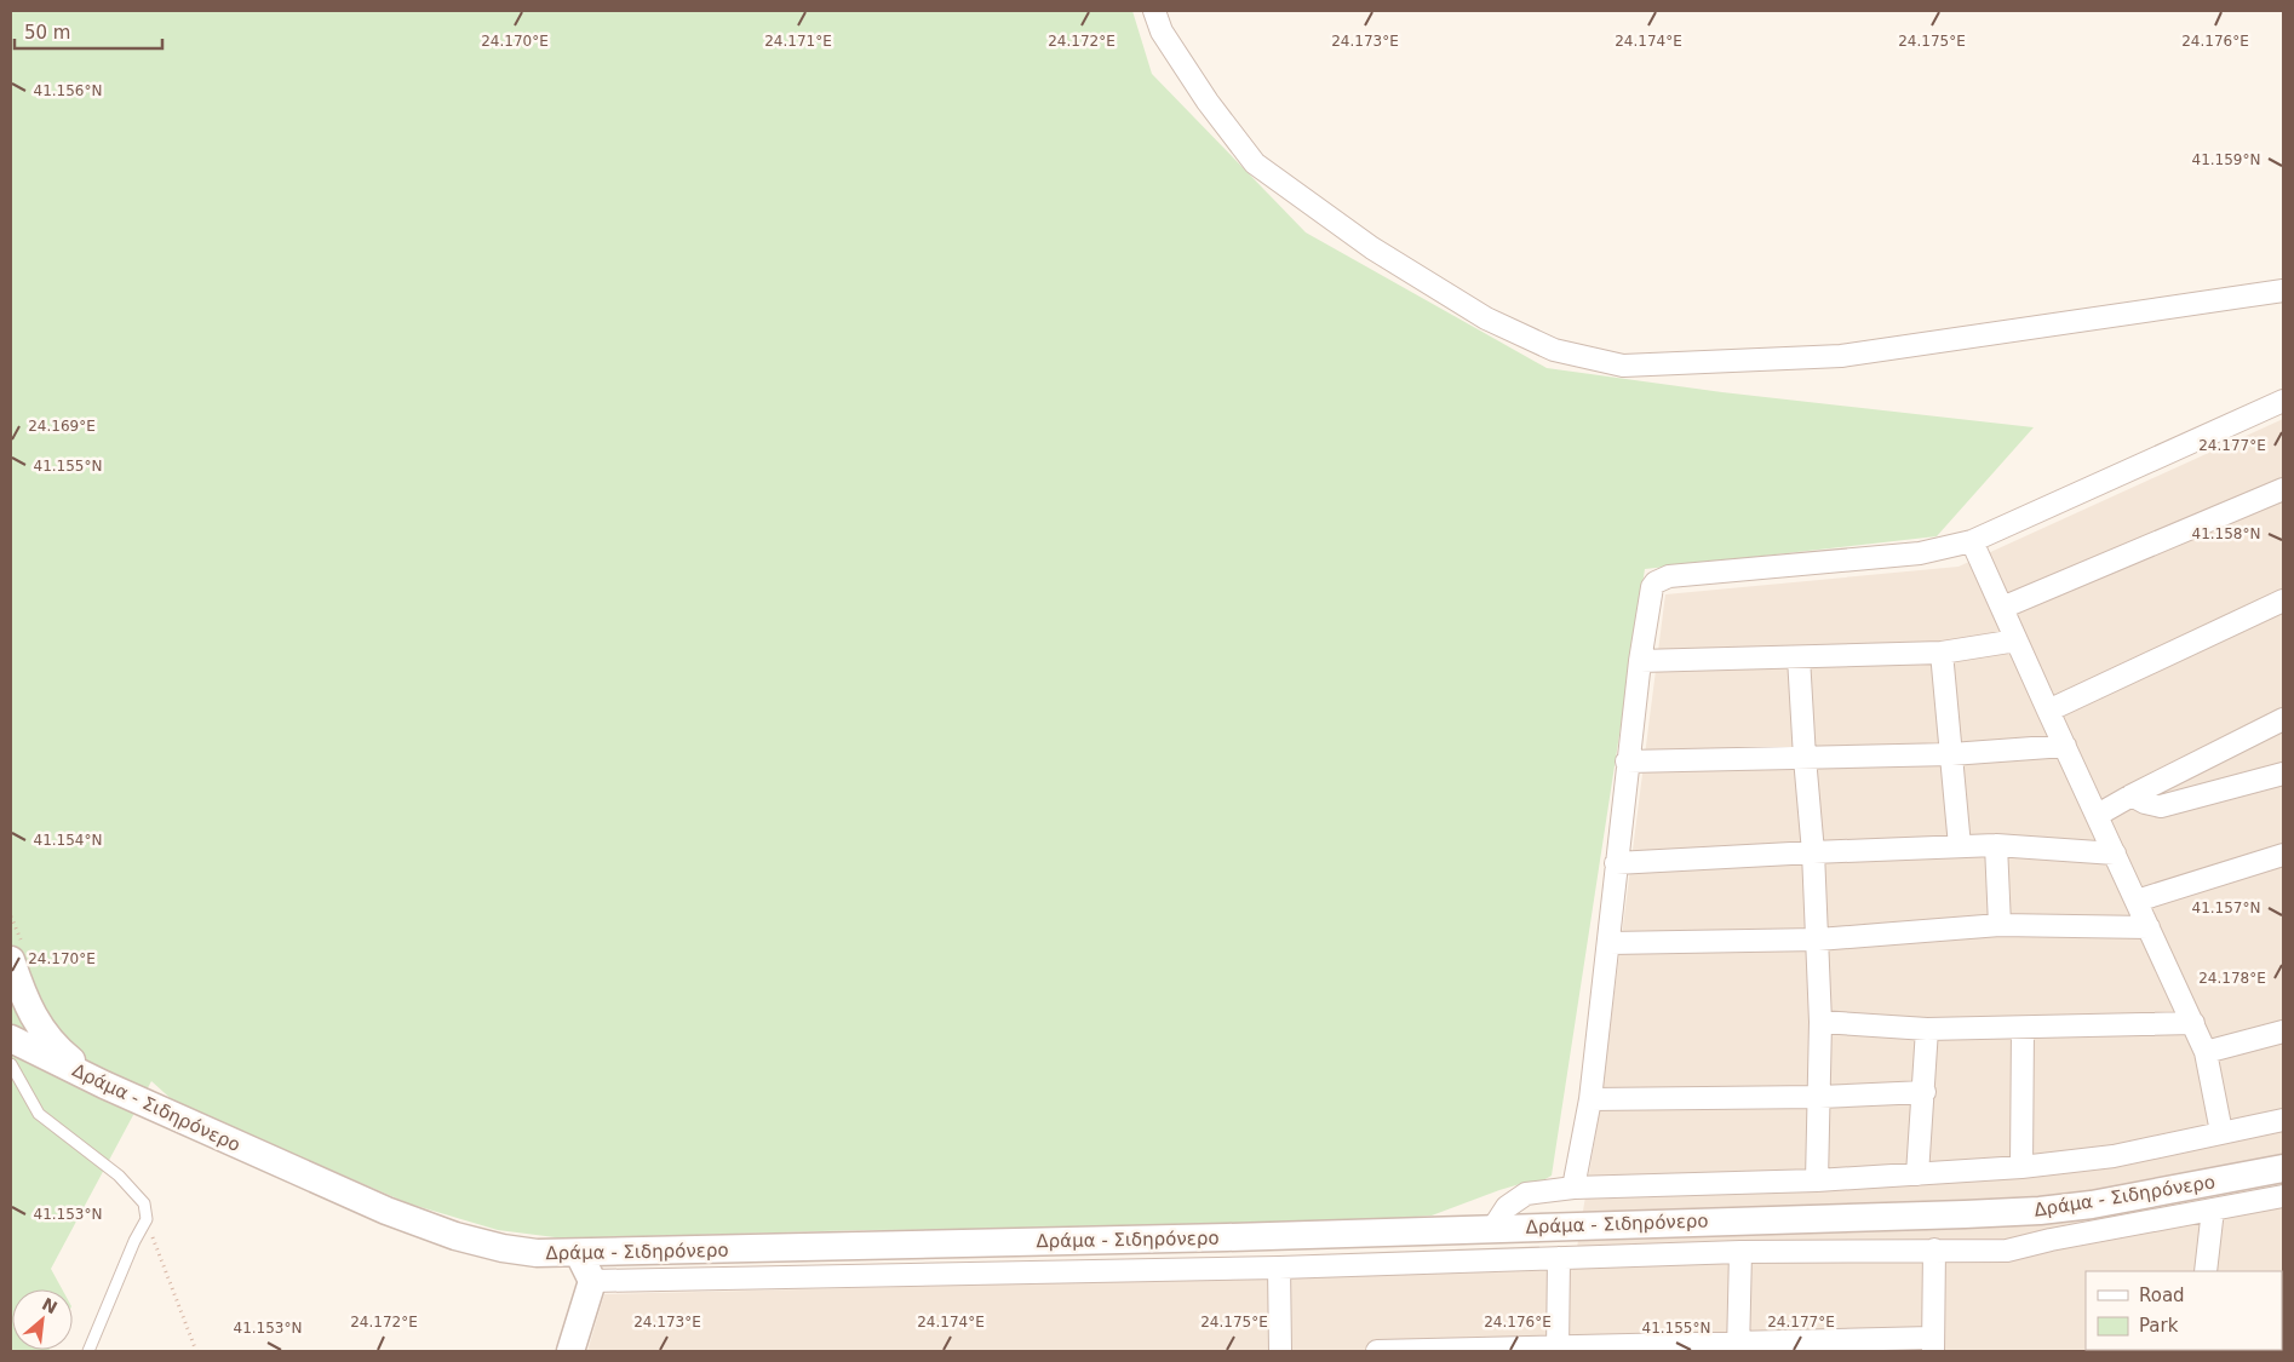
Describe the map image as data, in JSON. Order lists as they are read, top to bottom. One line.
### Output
{"streets":{"street":["Δράμα - Σιδηρόνερο"]},"legend":["Road","Park"],"scale_bar":"50 m","north":"top right","coordinates":["24.170°E","24.171°E","24.172°E","24.173°E","24.174°E","24.175°E","24.176°E","41.156°N","41.159°N","24.169°E","24.177°E","41.155°N","41.158°N","41.154°N","41.157°N","24.178°E","41.153°N"]}
